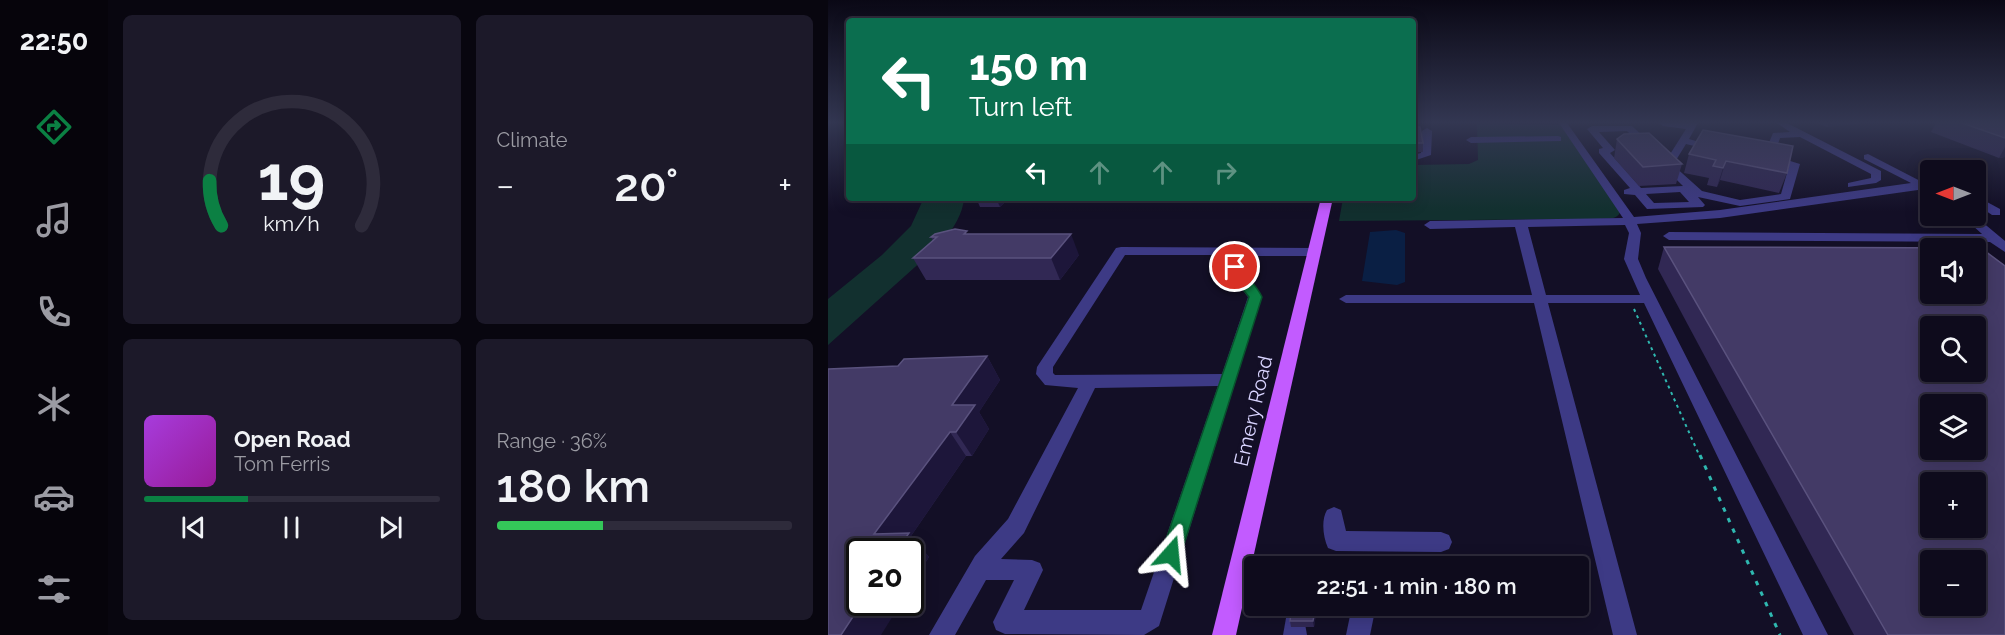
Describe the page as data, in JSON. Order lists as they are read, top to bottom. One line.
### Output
{"streets":{"main road":["Emery Road"]},"north":"left","page":{"tabs":"22:50","tile":["Climate",["Range · 36%","180 km"]],"turn":["150 m","Turn left"],"map_buttons":["+","−"],"heat":["−","20°","+"],"song":["Open Road","Tom Ferris"],"limit":"20","trip":"22:51 · 1 min · 180 m","gauge":["19","km/h"]}}
